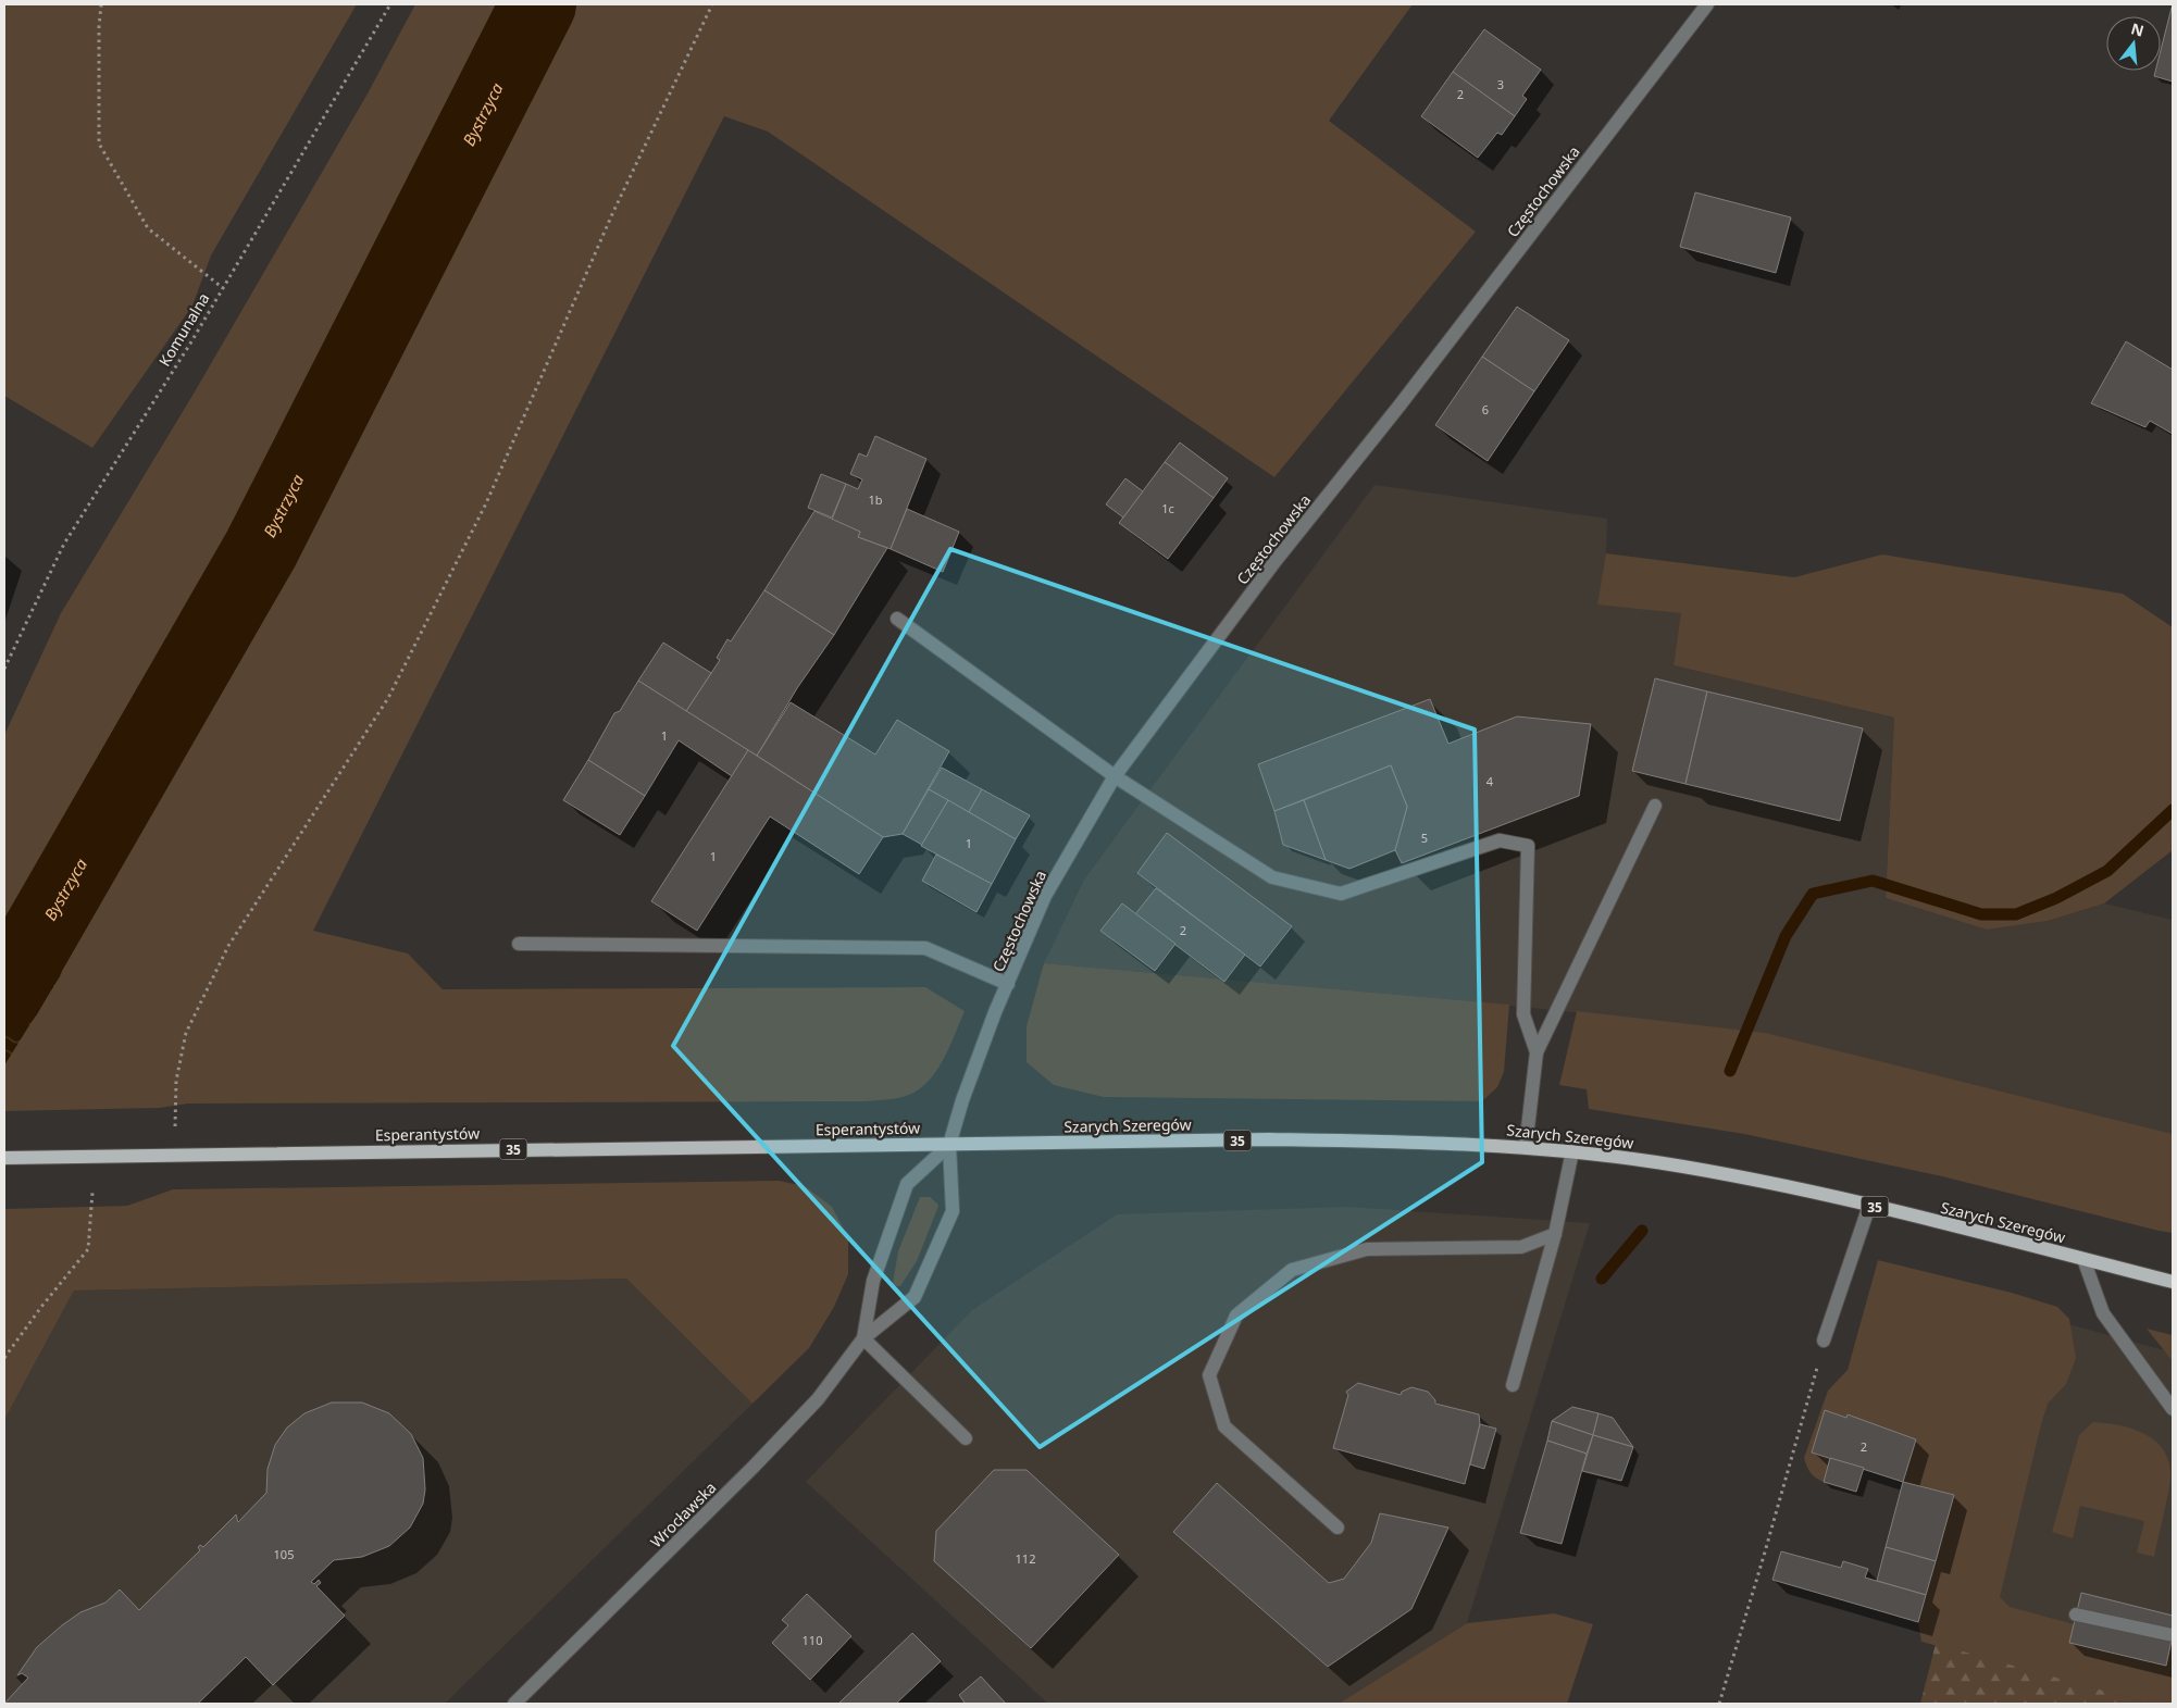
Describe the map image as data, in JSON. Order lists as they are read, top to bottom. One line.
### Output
{"streets":{"main road":["Szarych Szeregów","Esperantystów","35"],"street":["Częstochowska","Wrocławska"],"path":["Komunalna"]},"crossings":[["Częstochowska","Szarych Szeregów"],["Częstochowska","Esperantystów"],["Częstochowska","Wrocławska"],["Szarych Szeregów","Esperantystów"],["Szarych Szeregów","Wrocławska"],["Esperantystów","Wrocławska"]],"water":["Bystrzyca"],"house_numbers":["3","2","6","1b","1c","1","4","5","1","1","2","2","105","112","110"],"north":"top"}
